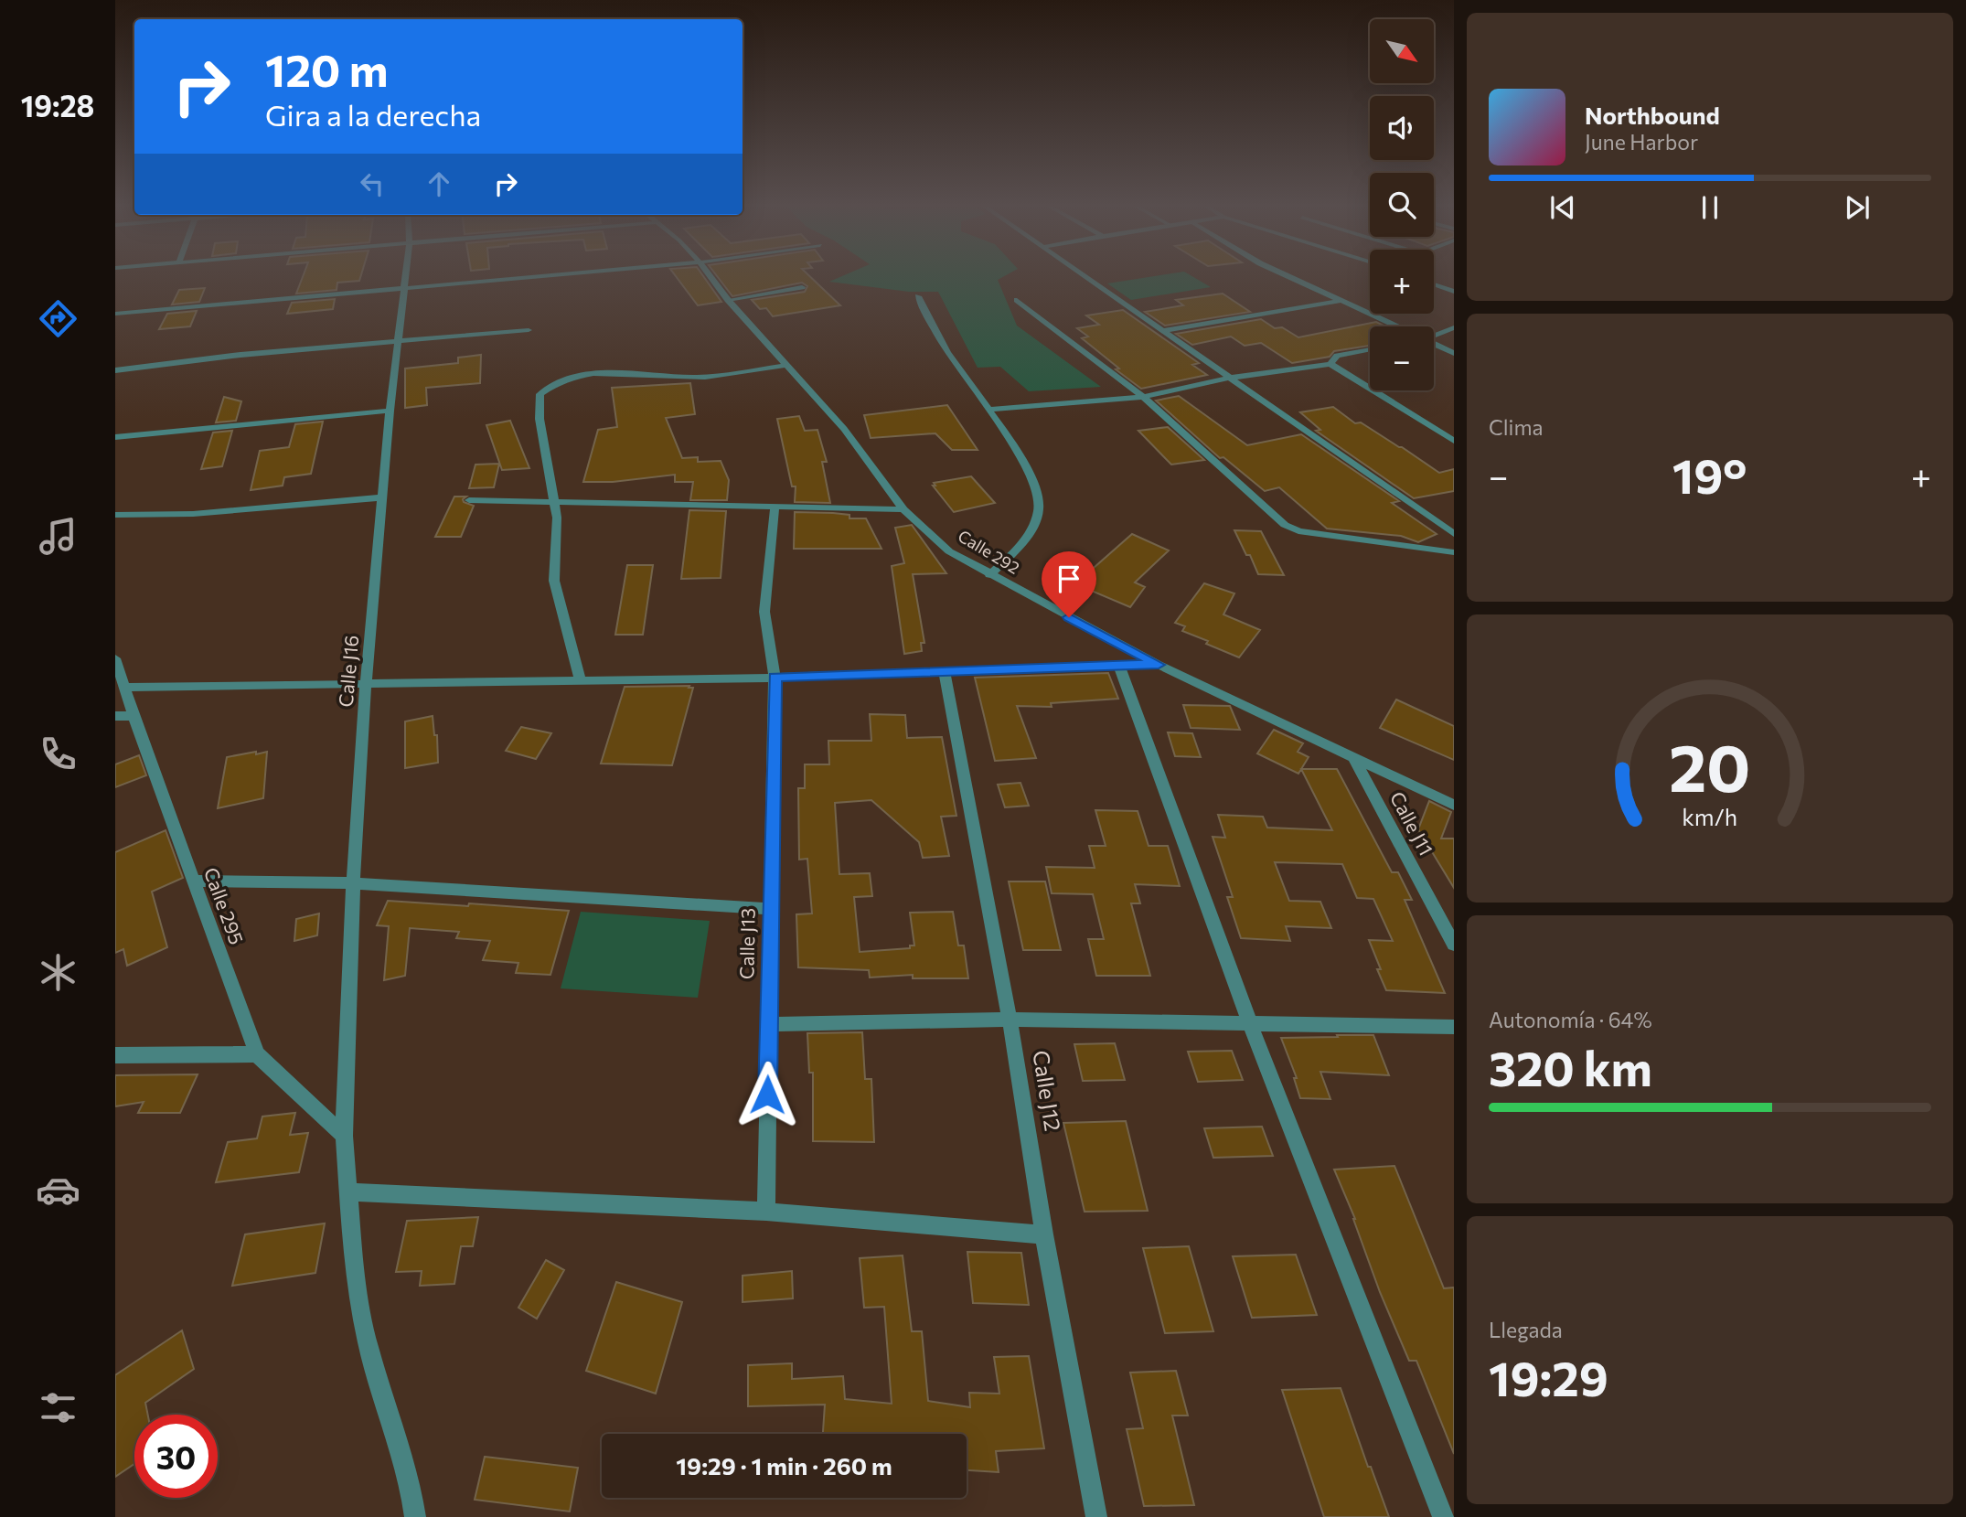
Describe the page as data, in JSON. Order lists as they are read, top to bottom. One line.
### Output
{"streets":{"street":["Calle 292","Calle J16","Calle J11","Calle 295","Calle J13","Calle J12"]},"crossings":[["Calle 292","Calle J11"],["Calle J16","Calle 295"]],"north":"bottom right","page":{"tabs":"19:28","map_buttons":["+","−"],"turn":["120 m","Gira a la derecha"],"song":["Northbound","June Harbor"],"tile":["Clima",["Autonomía · 64%","320 km"],["Llegada","19:29"]],"heat":["−","19°","+"],"limit":"30","trip":"19:29 · 1 min · 260 m","gauge":["20","km/h"]}}
